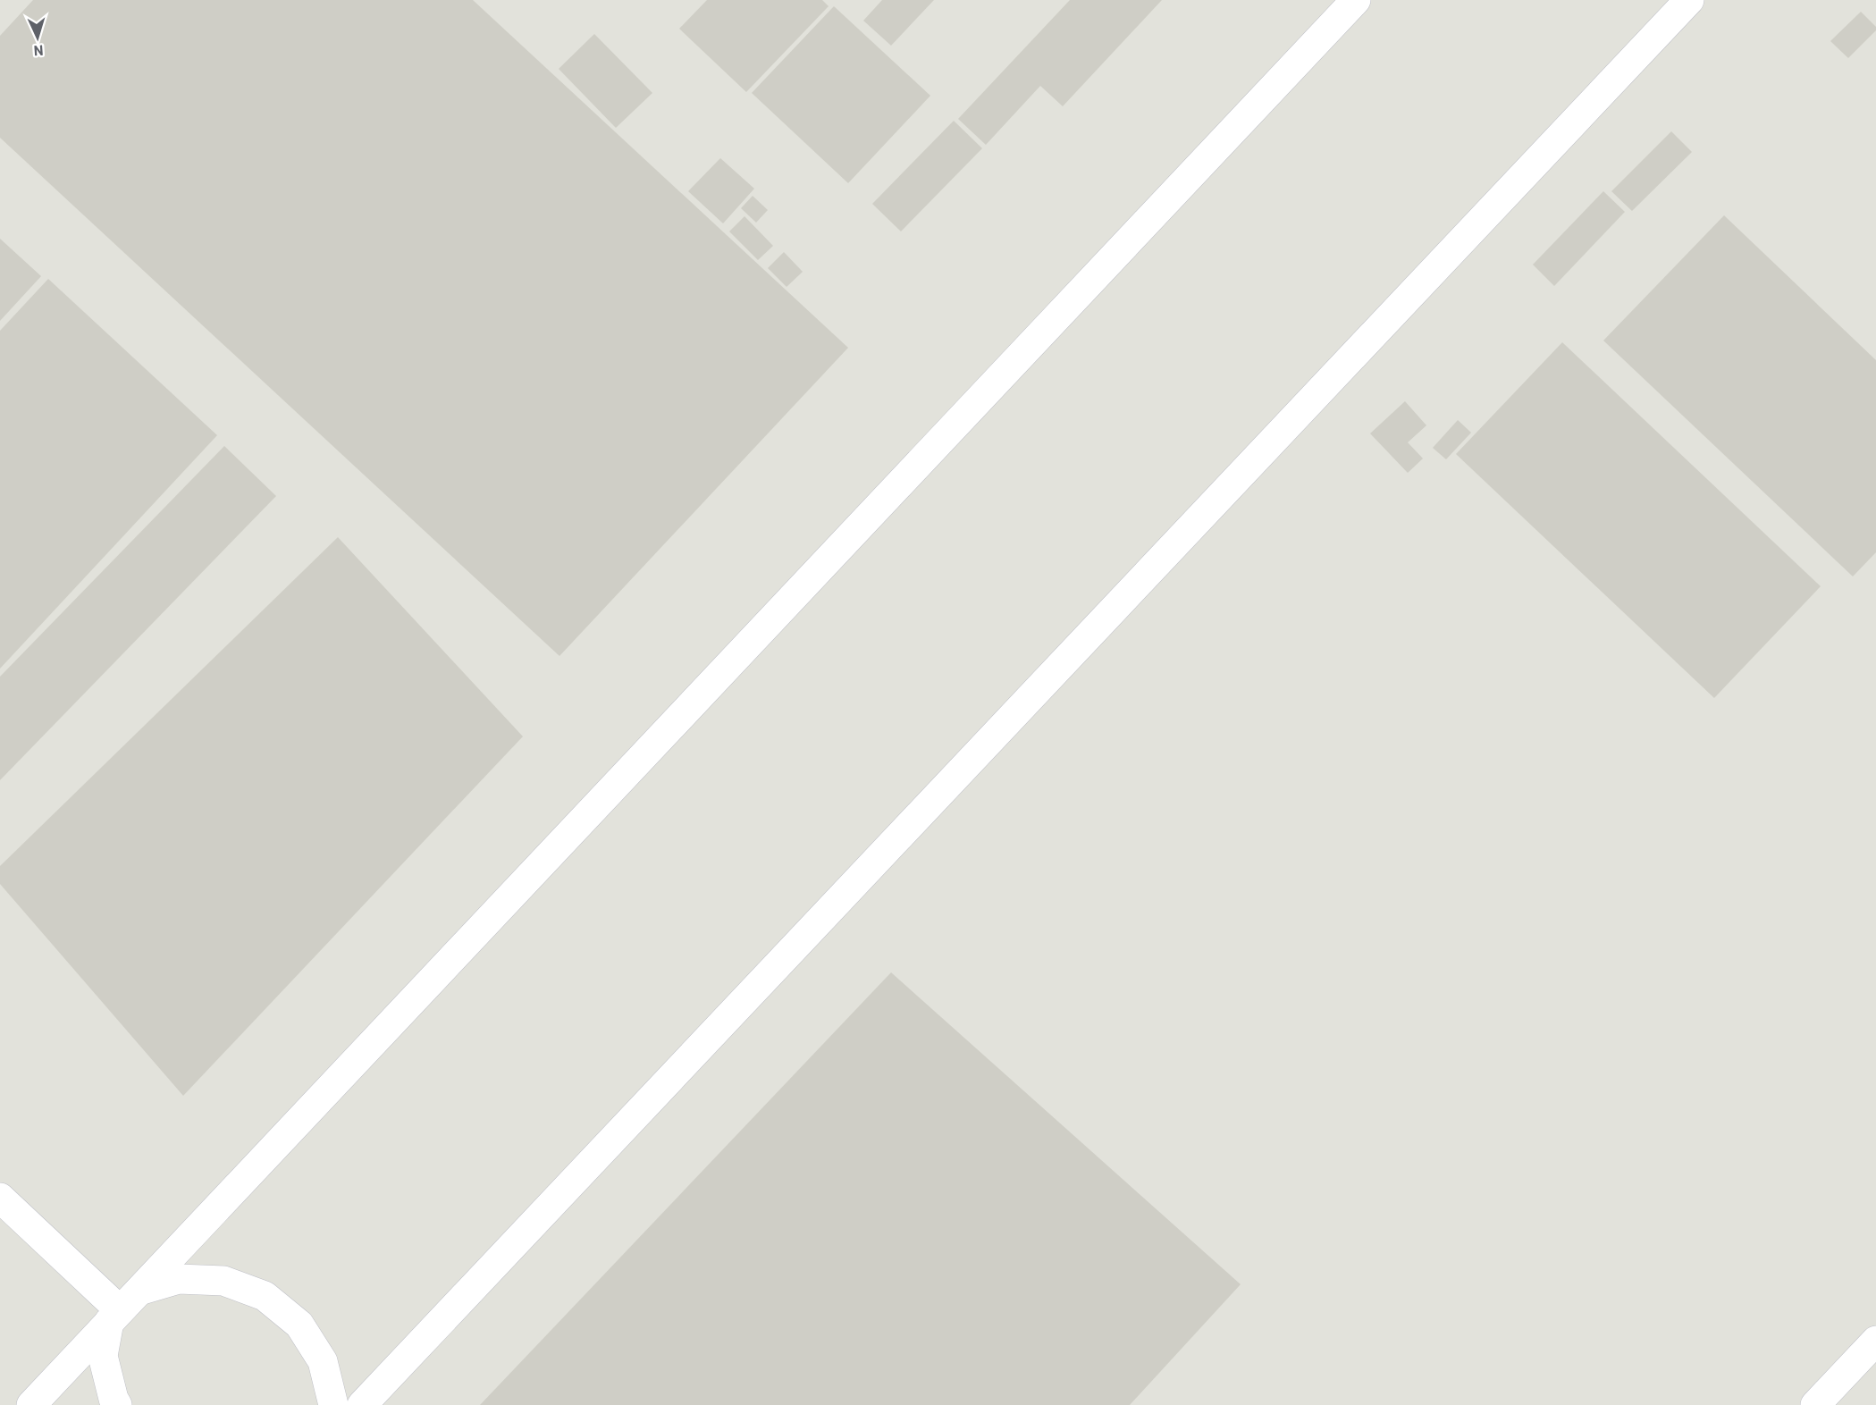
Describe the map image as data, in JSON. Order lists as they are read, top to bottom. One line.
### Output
{"north":"bottom"}
